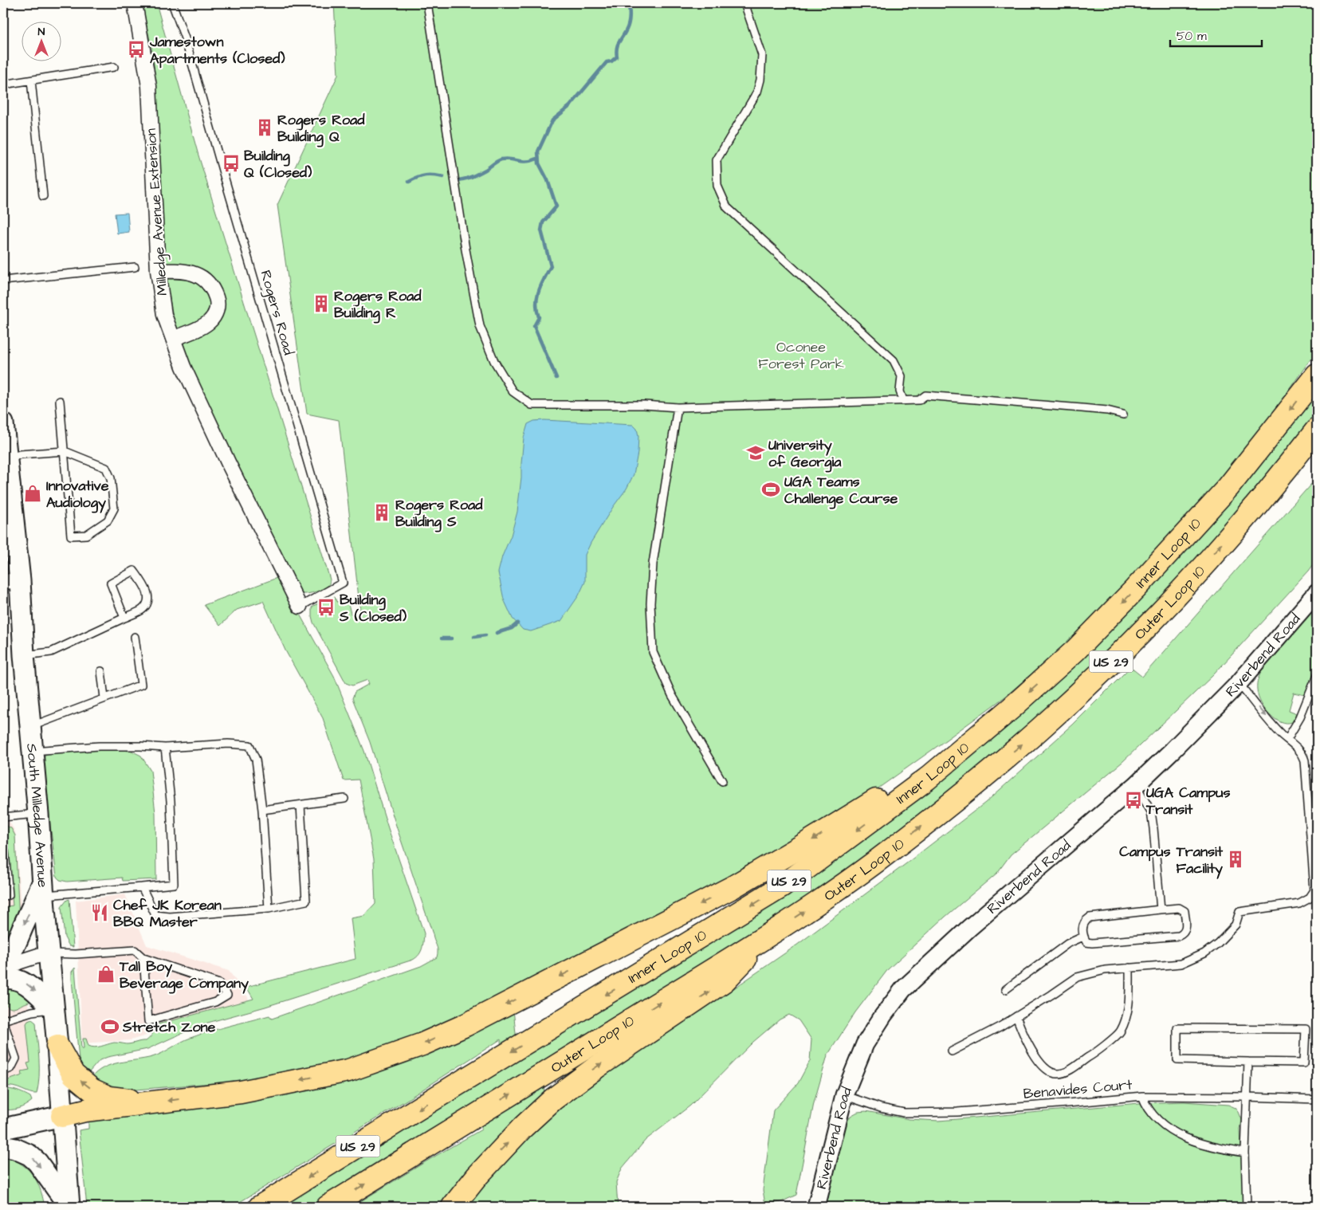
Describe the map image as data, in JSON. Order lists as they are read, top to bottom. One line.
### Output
{"streets":{"highway":["Inner Loop 10","Outer Loop 10","US 29"],"main road":["South Milledge Avenue"],"street":["Milledge Avenue Extension","Riverbend Road"],"lane":["Rogers Road","Benavides Court"]},"crossings":[["Milledge Avenue Extension","Rogers Road"],["Riverbend Road","Benavides Court"]],"parks":["Oconee Forest Park"],"places":{"bus stop":["Jamestown Apartments (Closed)","Building Q (Closed)","Building S (Closed)","UGA Campus Transit"],"building":["Rogers Road Building Q","Rogers Road Building R","Rogers Road Building S","Campus Transit Facility"],"school or university":["University of Georgia"],"sports":["UGA Teams Challenge Course","Stretch Zone"],"shop":["Innovative Audiology","Tall Boy Beverage Company"],"restaurant":["Chef JK Korean BBQ Master"]},"scale_bar":"50 m","north":"top"}
